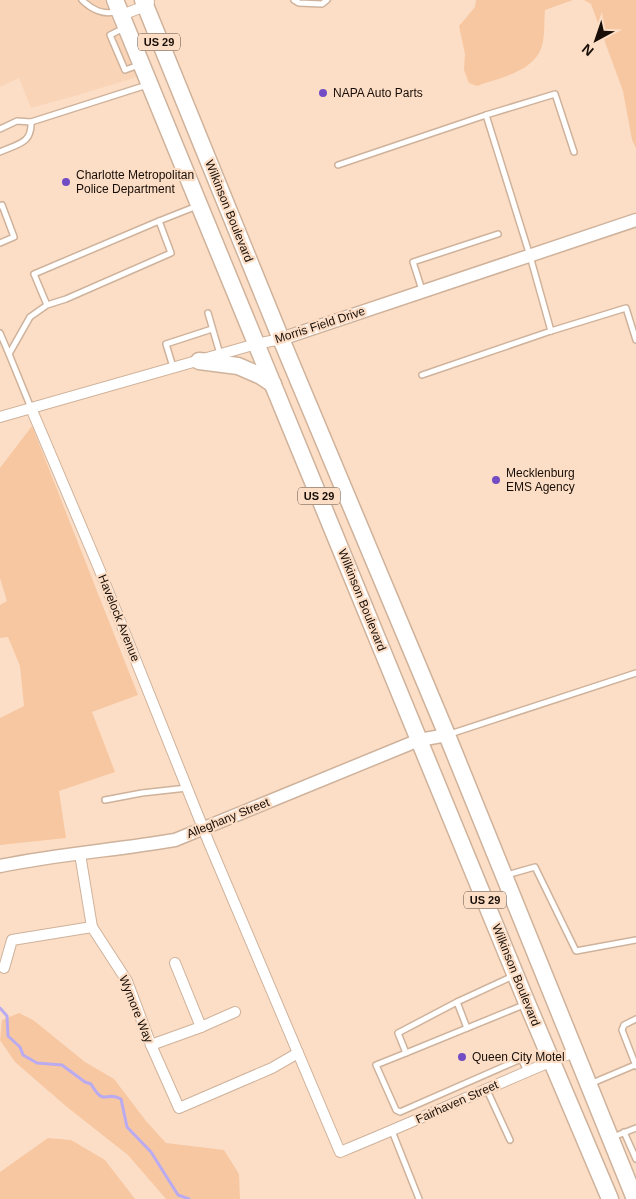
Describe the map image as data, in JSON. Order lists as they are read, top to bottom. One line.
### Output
{"streets":{"main road":["US 29","Wilkinson Boulevard"],"street":["Morris Field Drive","Havelock Avenue","Alleghany Street","Wymore Way","Fairhaven Street"]},"crossings":[["Wilkinson Boulevard","Morris Field Drive"],["Wilkinson Boulevard","Alleghany Street"],["Wilkinson Boulevard","Fairhaven Street"],["Morris Field Drive","Havelock Avenue"],["Havelock Avenue","Alleghany Street"],["Havelock Avenue","Wymore Way"],["Havelock Avenue","Fairhaven Street"],["Alleghany Street","Wymore Way"]],"places":["NAPA Auto Parts","Charlotte Metropolitan Police Department","Mecklenburg EMS Agency","Queen City Motel"],"north":"bottom left"}
